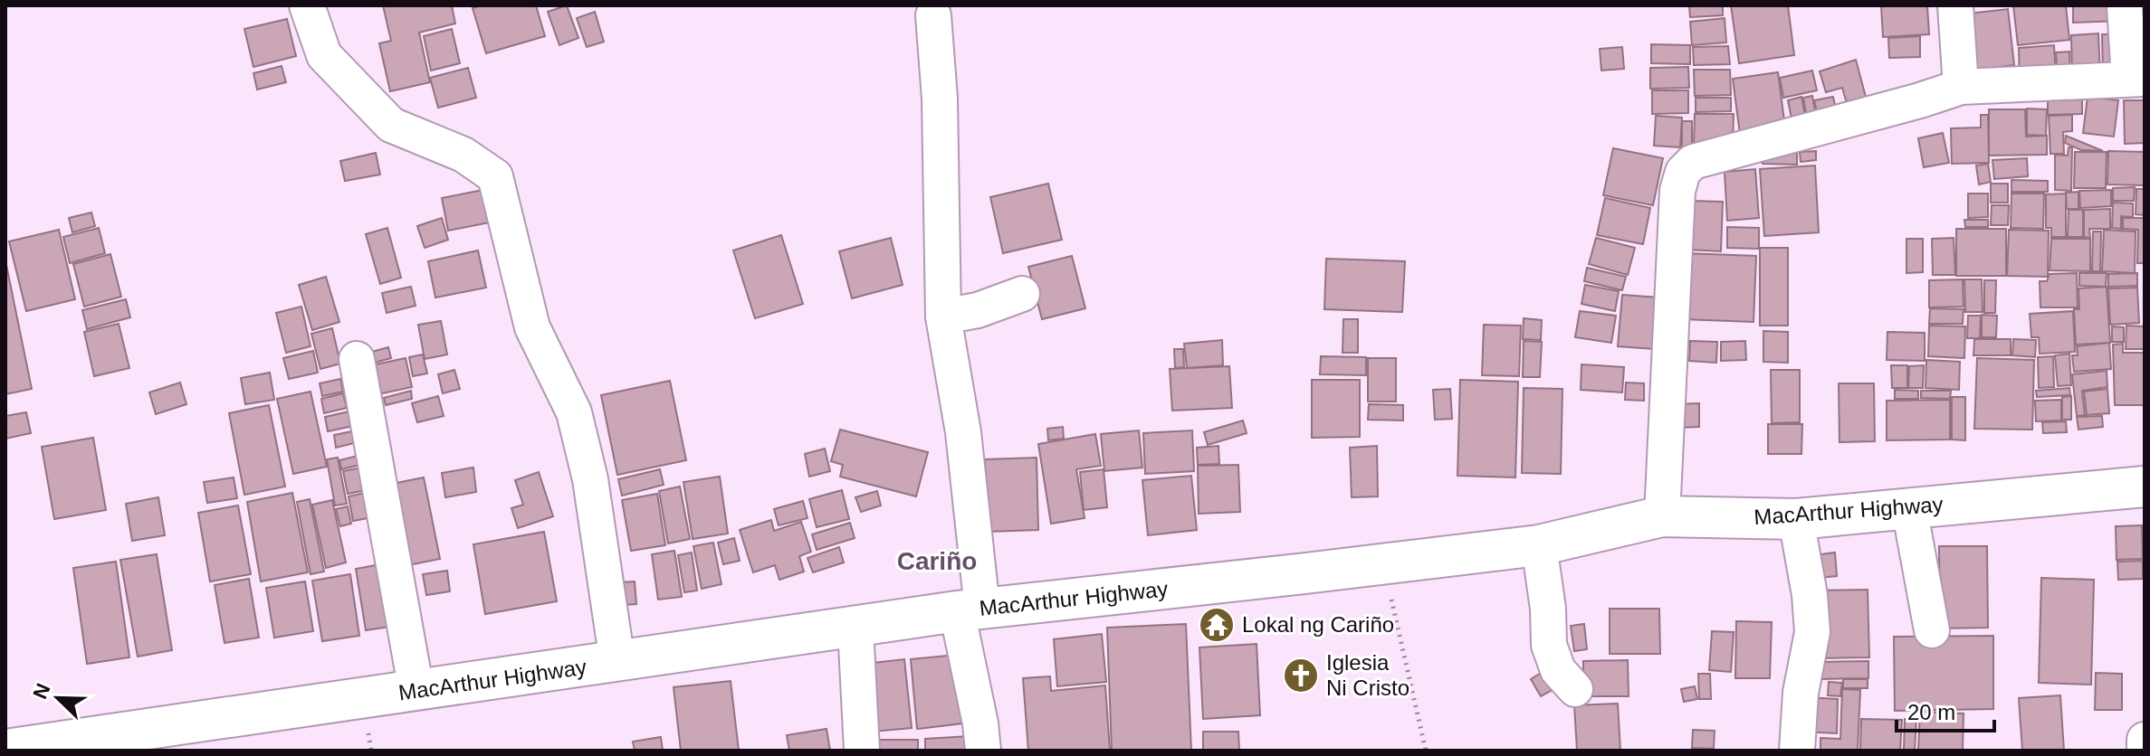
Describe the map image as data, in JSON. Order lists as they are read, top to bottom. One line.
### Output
{"streets":{"highway":["MacArthur Highway"]},"districts":["Cariño"],"places":{"temple":["Lokal ng Cariño"],"church":["Iglesia Ni Cristo"]},"scale_bar":"20 m","north":"top left"}
